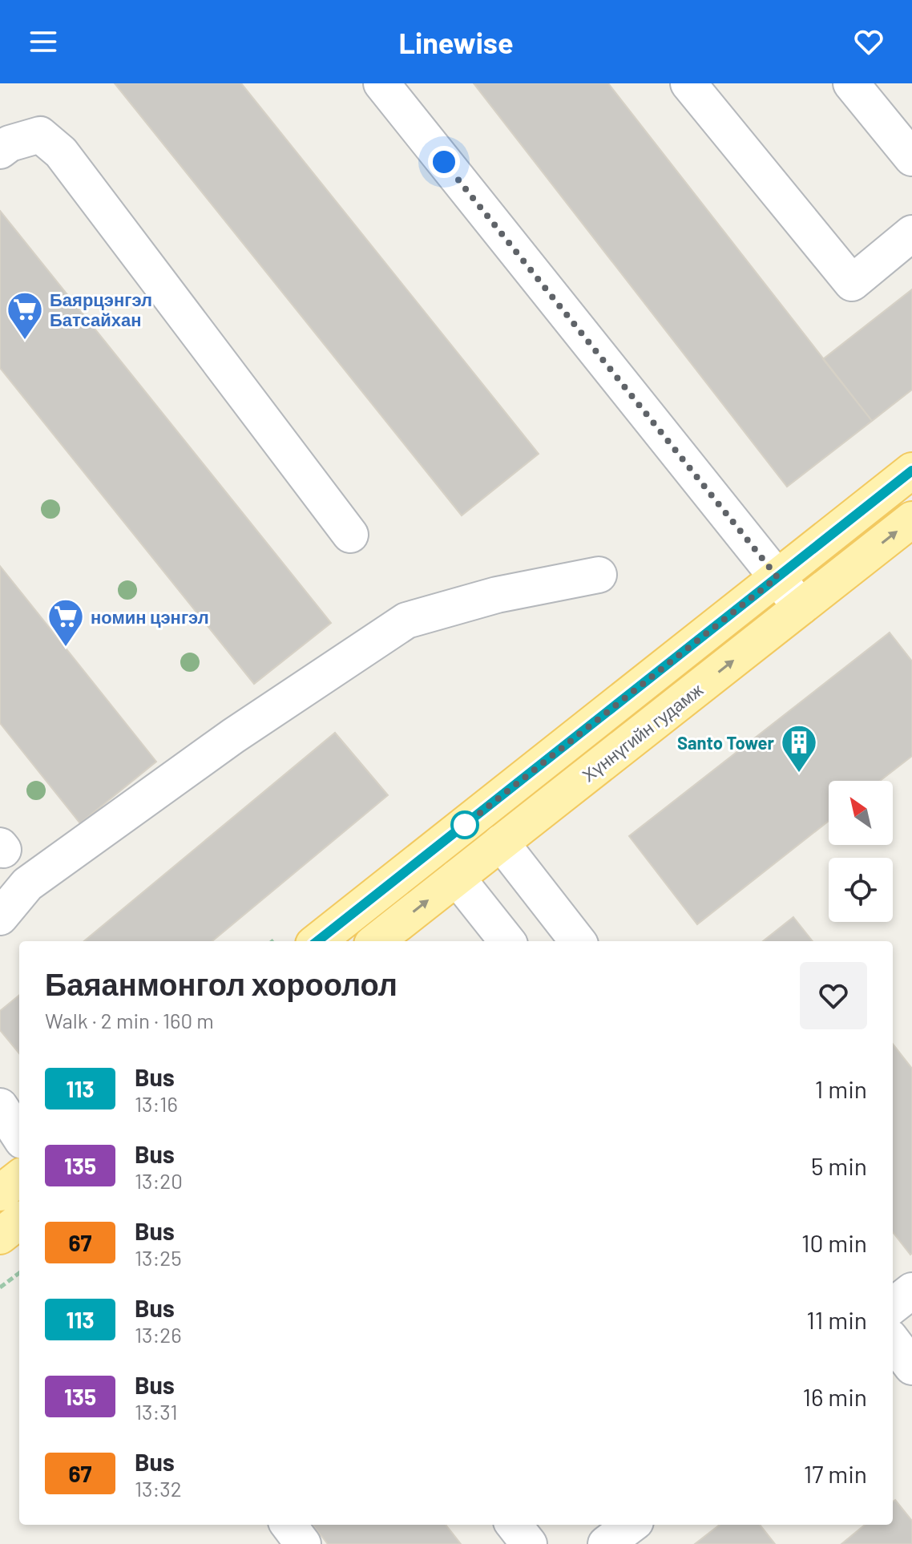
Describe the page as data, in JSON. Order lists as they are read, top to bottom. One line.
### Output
{"streets":{"main road":["Хүннүгийн гудамж"]},"places":{"supermarket":["Баярцэнгэл Батсайхан","номин цэнгэл"],"building":["Santo Tower"]},"lines":["bus line 113"],"north":"top left","page":{"header":"Linewise","heading":["Баяанмонгол хороолол","Walk · 2 min · 160 m"],"list":[{"mark":"113","name":"Bus","note":"13:16","value":"1 min"},{"mark":"135","name":"Bus","note":"13:20","value":"5 min"},{"mark":"67","name":"Bus","note":"13:25","value":"10 min"},{"mark":"113","name":"Bus","note":"13:26","value":"11 min"},{"mark":"135","name":"Bus","note":"13:31","value":"16 min"},{"mark":"67","name":"Bus","note":"13:32","value":"17 min"}]}}
